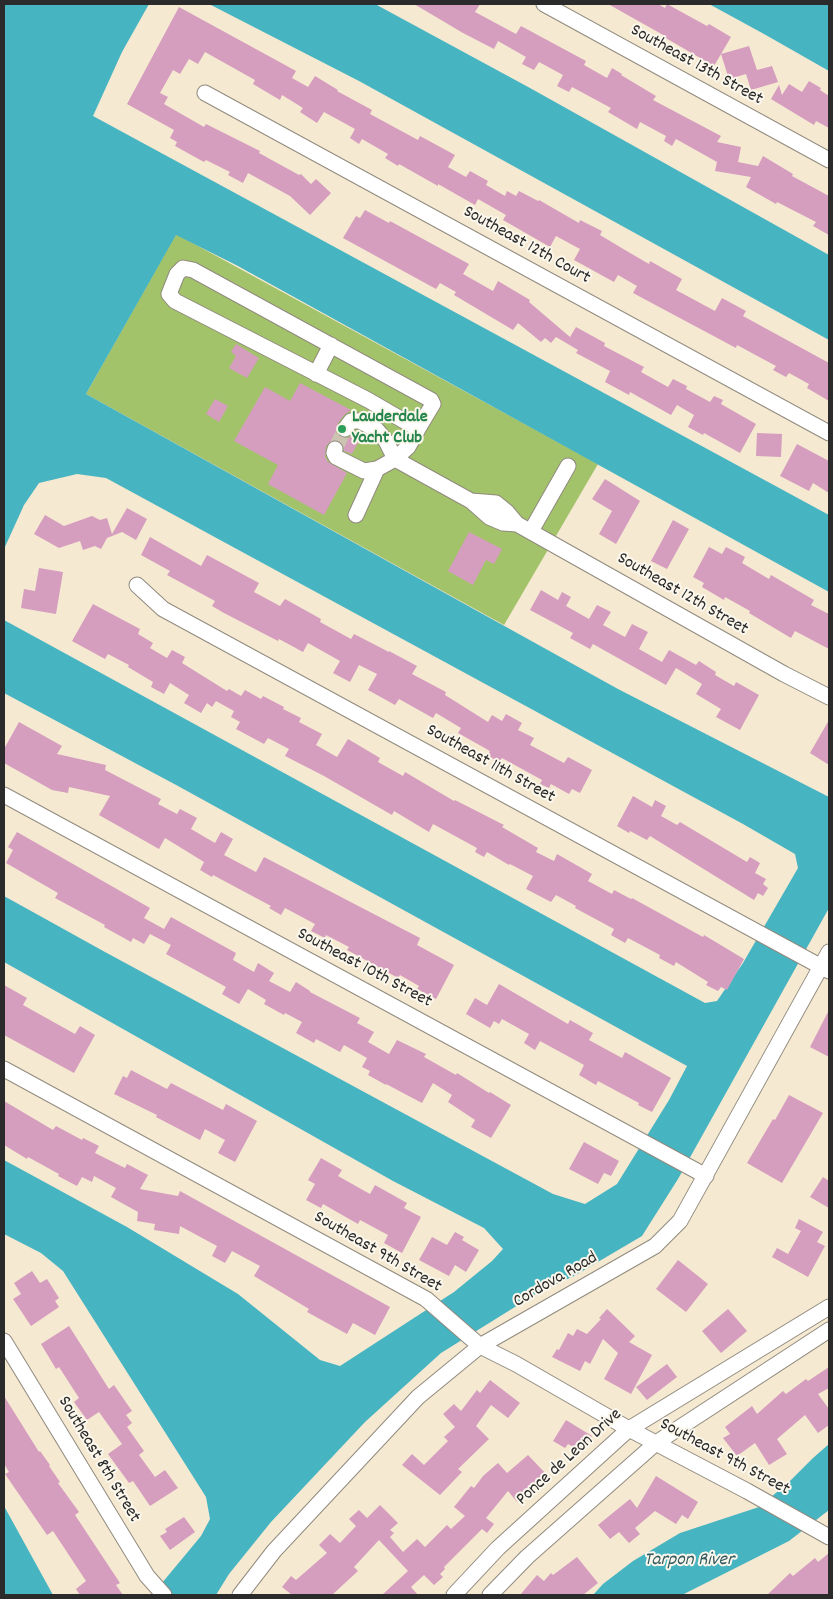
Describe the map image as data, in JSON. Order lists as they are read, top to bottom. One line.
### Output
{"streets":{"street":["Southeast 13th Street","Southeast 12th Court","Southeast 12th Street","Southeast 11th Street","Southeast 10th Street","Southeast 9th Street","Cordova Road","Ponce de Leon Drive","Southeast 8th Street"]},"crossings":[["Southeast 11th Street","Cordova Road"],["Southeast 10th Street","Cordova Road"],["Southeast 9th Street","Cordova Road"],["Southeast 9th Street","Ponce de Leon Drive"]],"water":["Tarpon River"],"places":["Lauderdale Yacht Club"]}
